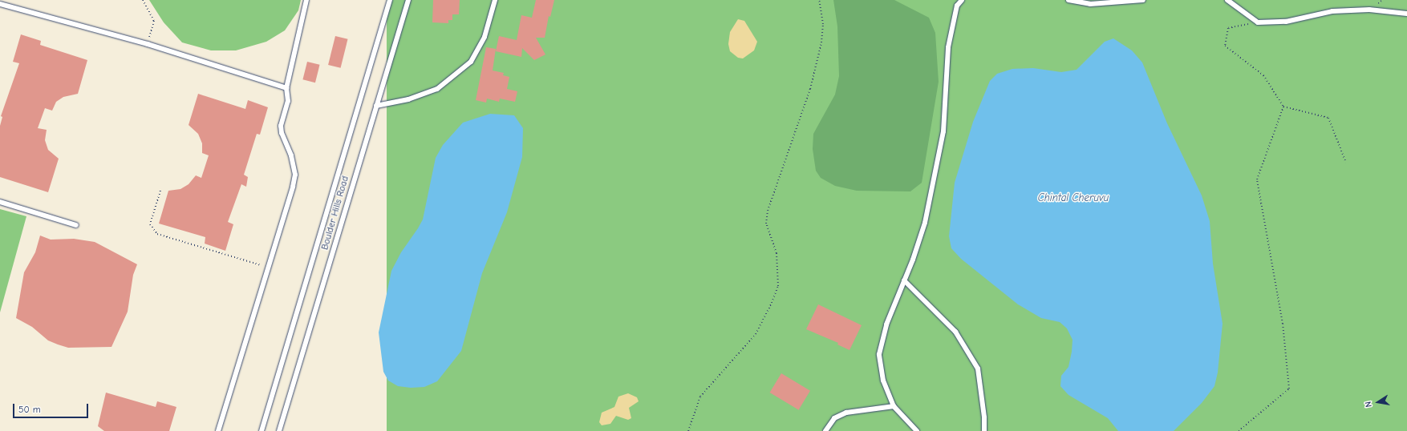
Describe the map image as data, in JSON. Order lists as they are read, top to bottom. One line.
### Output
{"streets":{"lane":["Boulder Hills Road"]},"water":["Chintal Cheruvu"],"scale_bar":"50 m","north":"left"}
